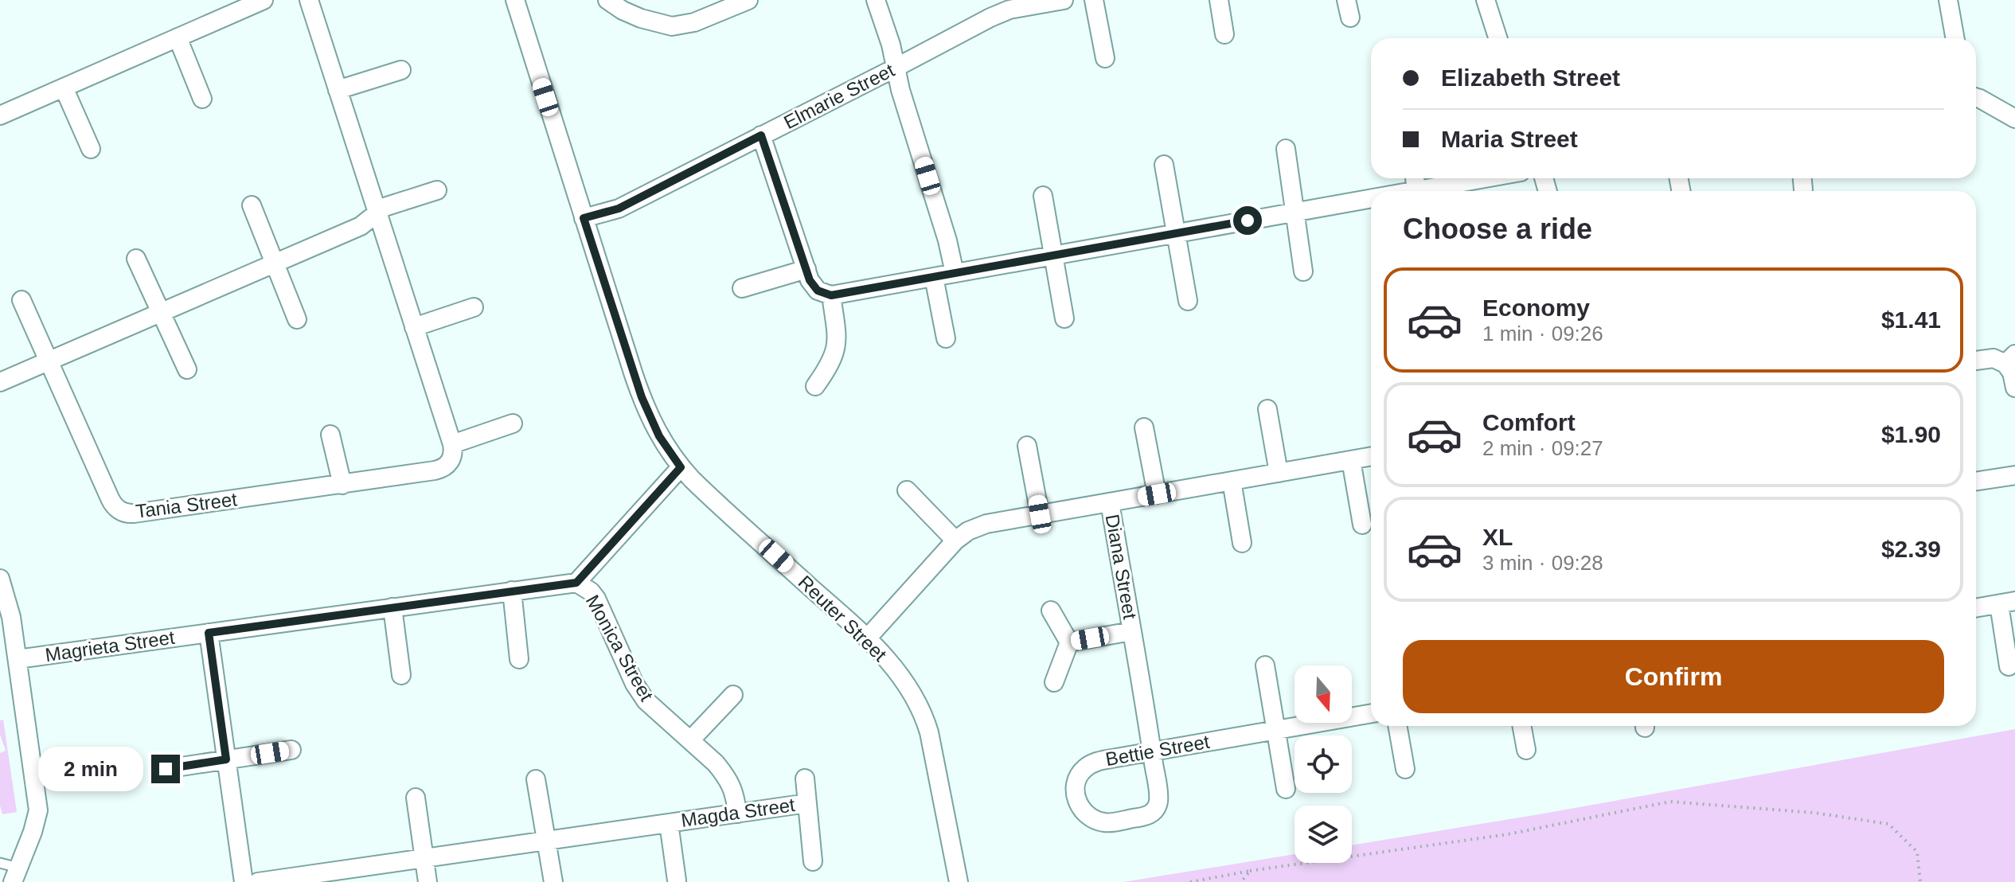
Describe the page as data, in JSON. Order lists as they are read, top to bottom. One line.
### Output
{"streets":{"street":["Elmarie Street","Tania Street","Diana Street","Reuter Street","Magrieta Street","Monica Street","Bettie Street","Magda Street"]},"crossings":[["Elmarie Street","Reuter Street"],["Diana Street","Bettie Street"],["Magrieta Street","Monica Street"],["Monica Street","Magda Street"]],"north":"bottom","page":{"banner":["Elizabeth Street","Maria Street"],"heading":"Choose a ride","list":[{"name":"Economy","note":"1 min · 09:26","value":"$1.41"},{"name":"Comfort","note":"2 min · 09:27","value":"$1.90"},{"name":"XL","note":"3 min · 09:28","value":"$2.39"}],"buttons":"Confirm","bubble":"2 min"}}
